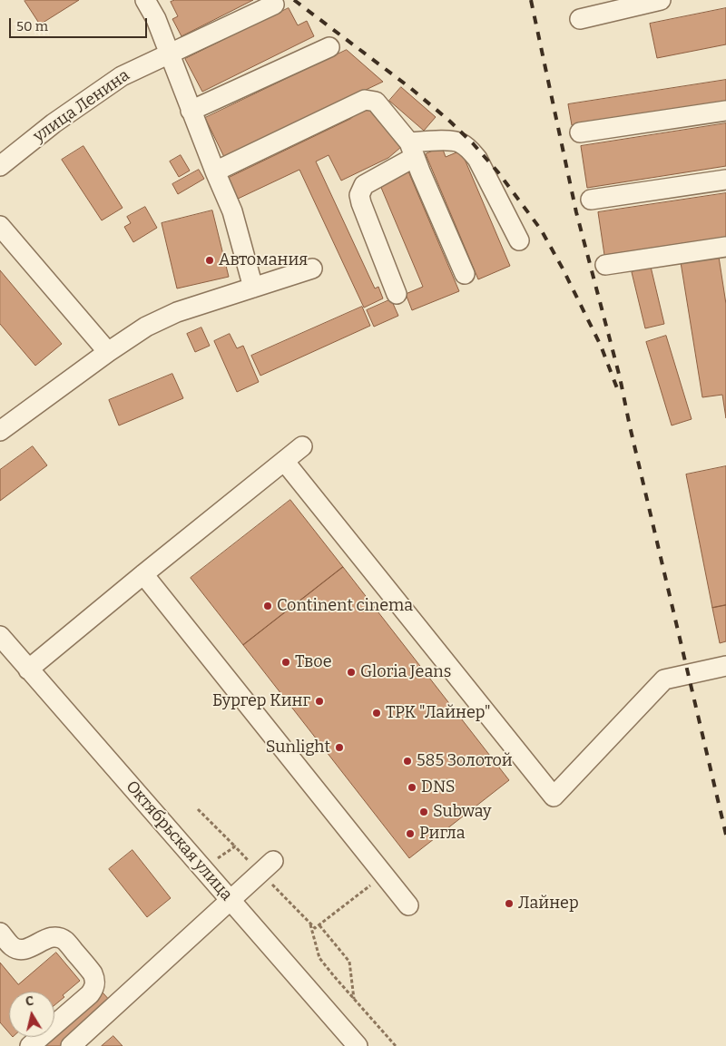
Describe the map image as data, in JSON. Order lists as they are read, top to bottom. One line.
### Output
{"streets":{"street":["улица Ленина","Октябрьская улица"]},"places":["Автомания","Continent cinema","Твое","Gloria Jeans","Бургер Кинг","ТРК \"Лайнер\"","Sunlight","585 Золотой","DNS","Subway","Ригла","Лайнер"],"scale_bar":"50 m","north":"top"}
